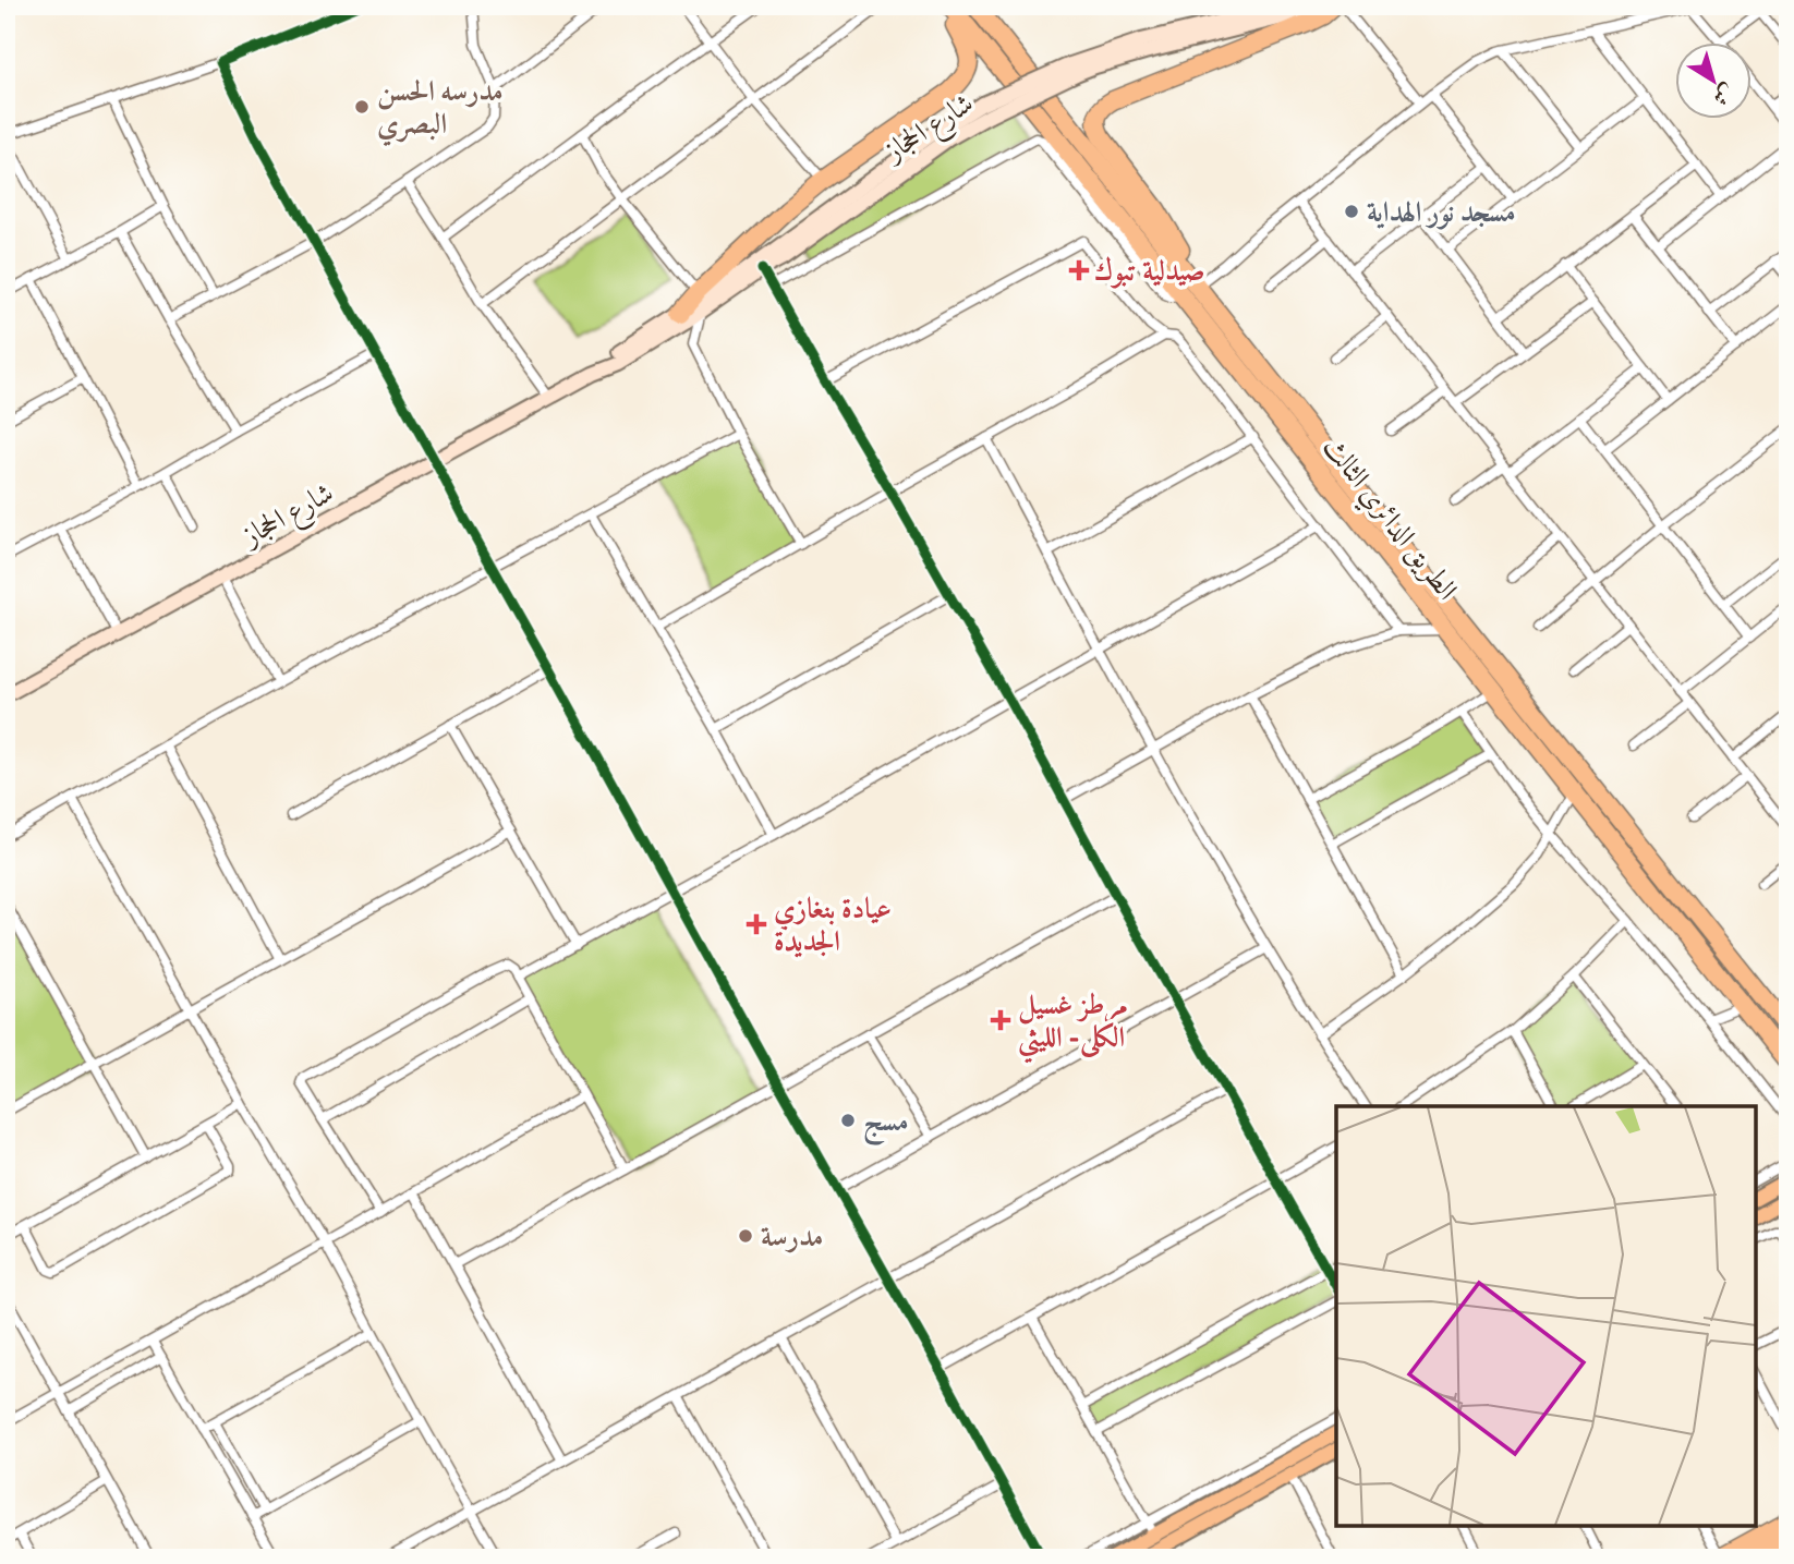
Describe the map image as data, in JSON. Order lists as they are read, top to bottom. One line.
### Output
{"streets":{"highway":["الطريق الدائري الثالث"],"main road":["شارع الحجاز"]},"places":{"other":["مدرسه الحسن البصري","مسجد نور الهداية","مسج","مدرسة"],"health":["صيدلية تبوك","عيادة بنغازي الجديدة","مرطز غسيل الكلى- الليثي"]},"north":"bottom right"}
